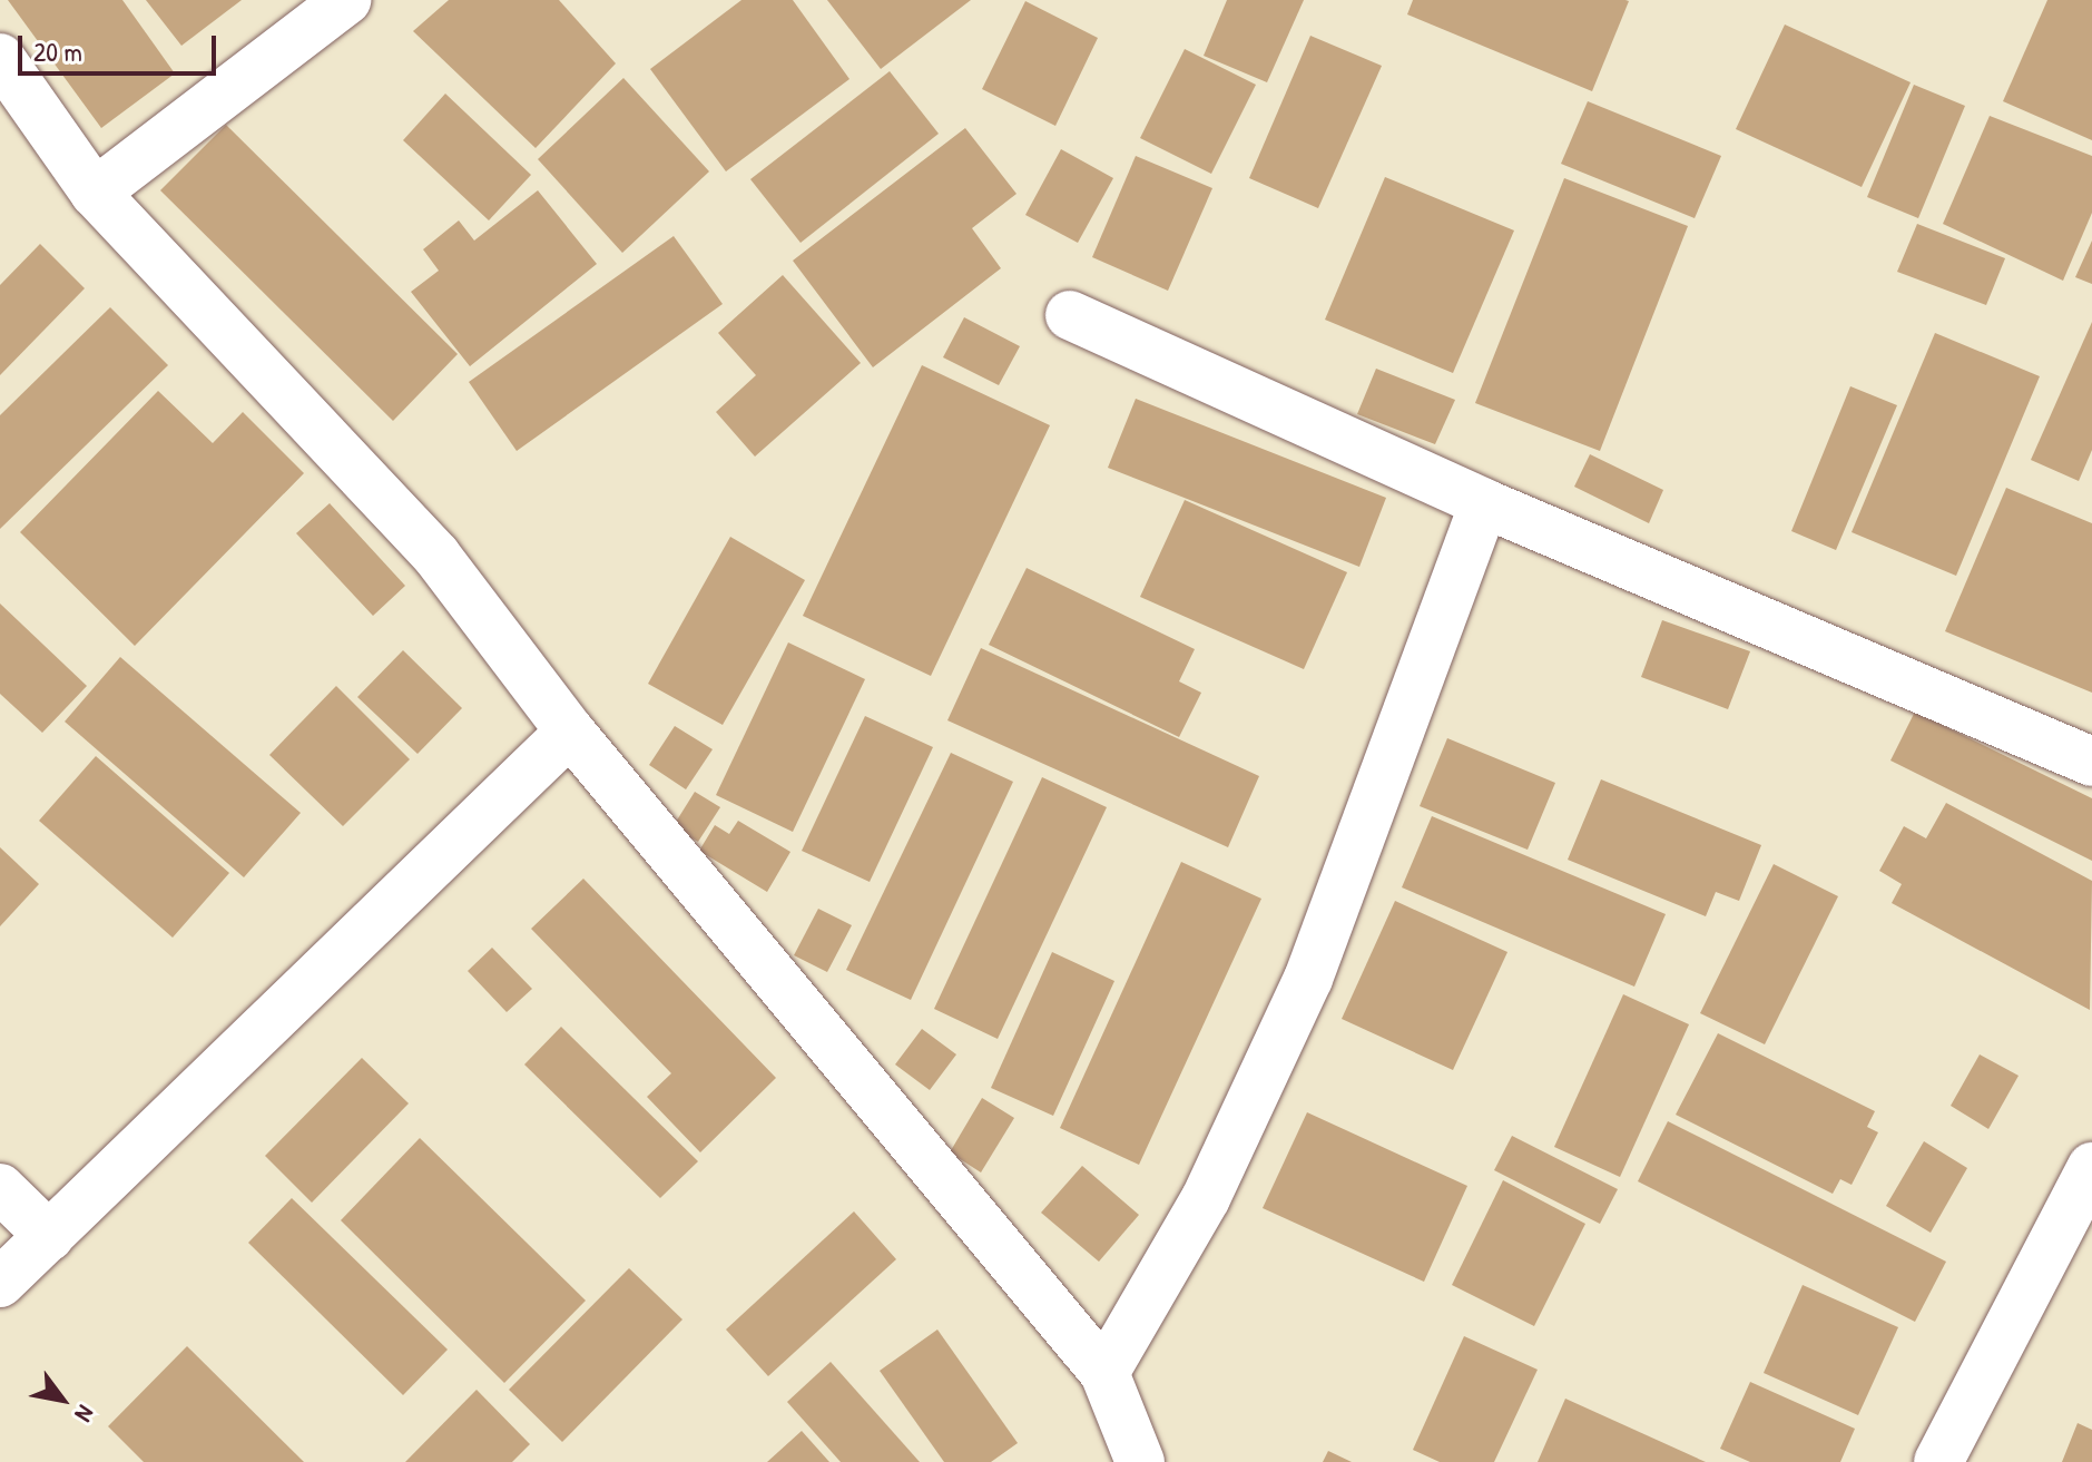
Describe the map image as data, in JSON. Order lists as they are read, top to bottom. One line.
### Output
{"scale_bar":"20 m","north":"bottom right"}
